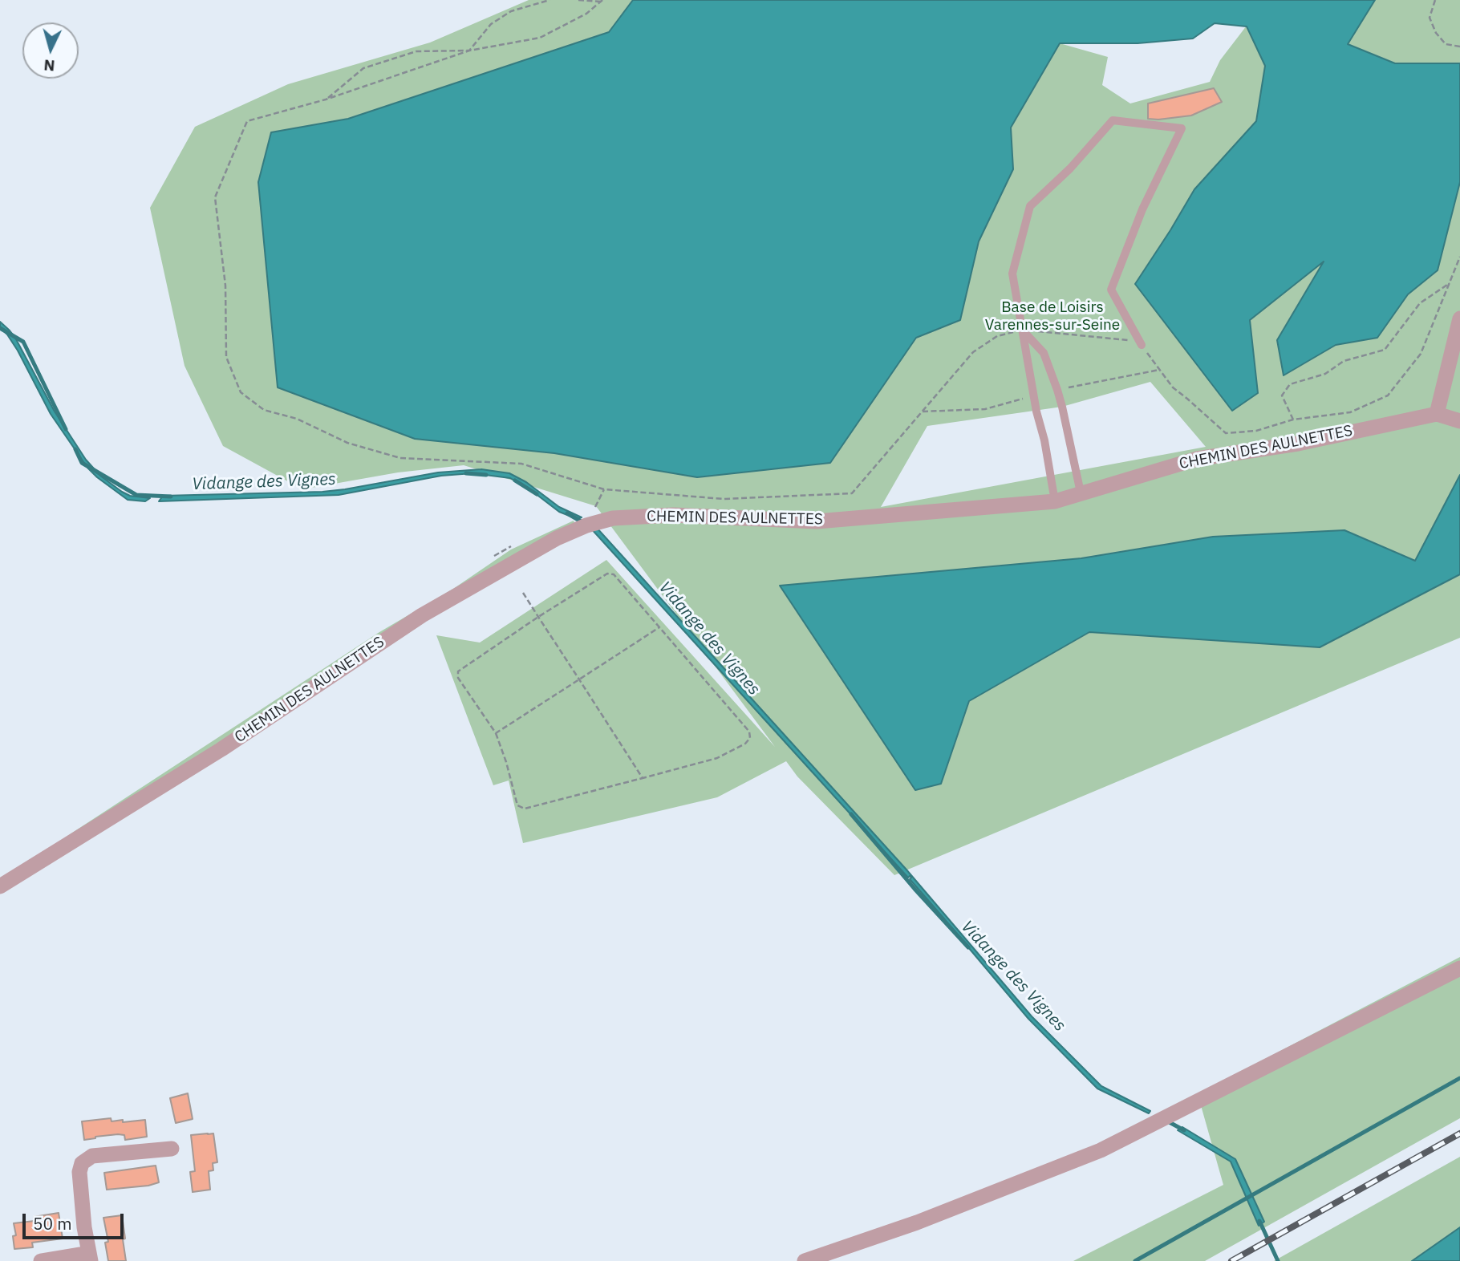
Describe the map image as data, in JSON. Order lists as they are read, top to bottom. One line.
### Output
{"streets":{"street":["CHEMIN DES AULNETTES"]},"water":["Vidange des Vignes"],"parks":["Base de Loisirs Varennes-sur-Seine"],"scale_bar":"50 m","north":"bottom"}
